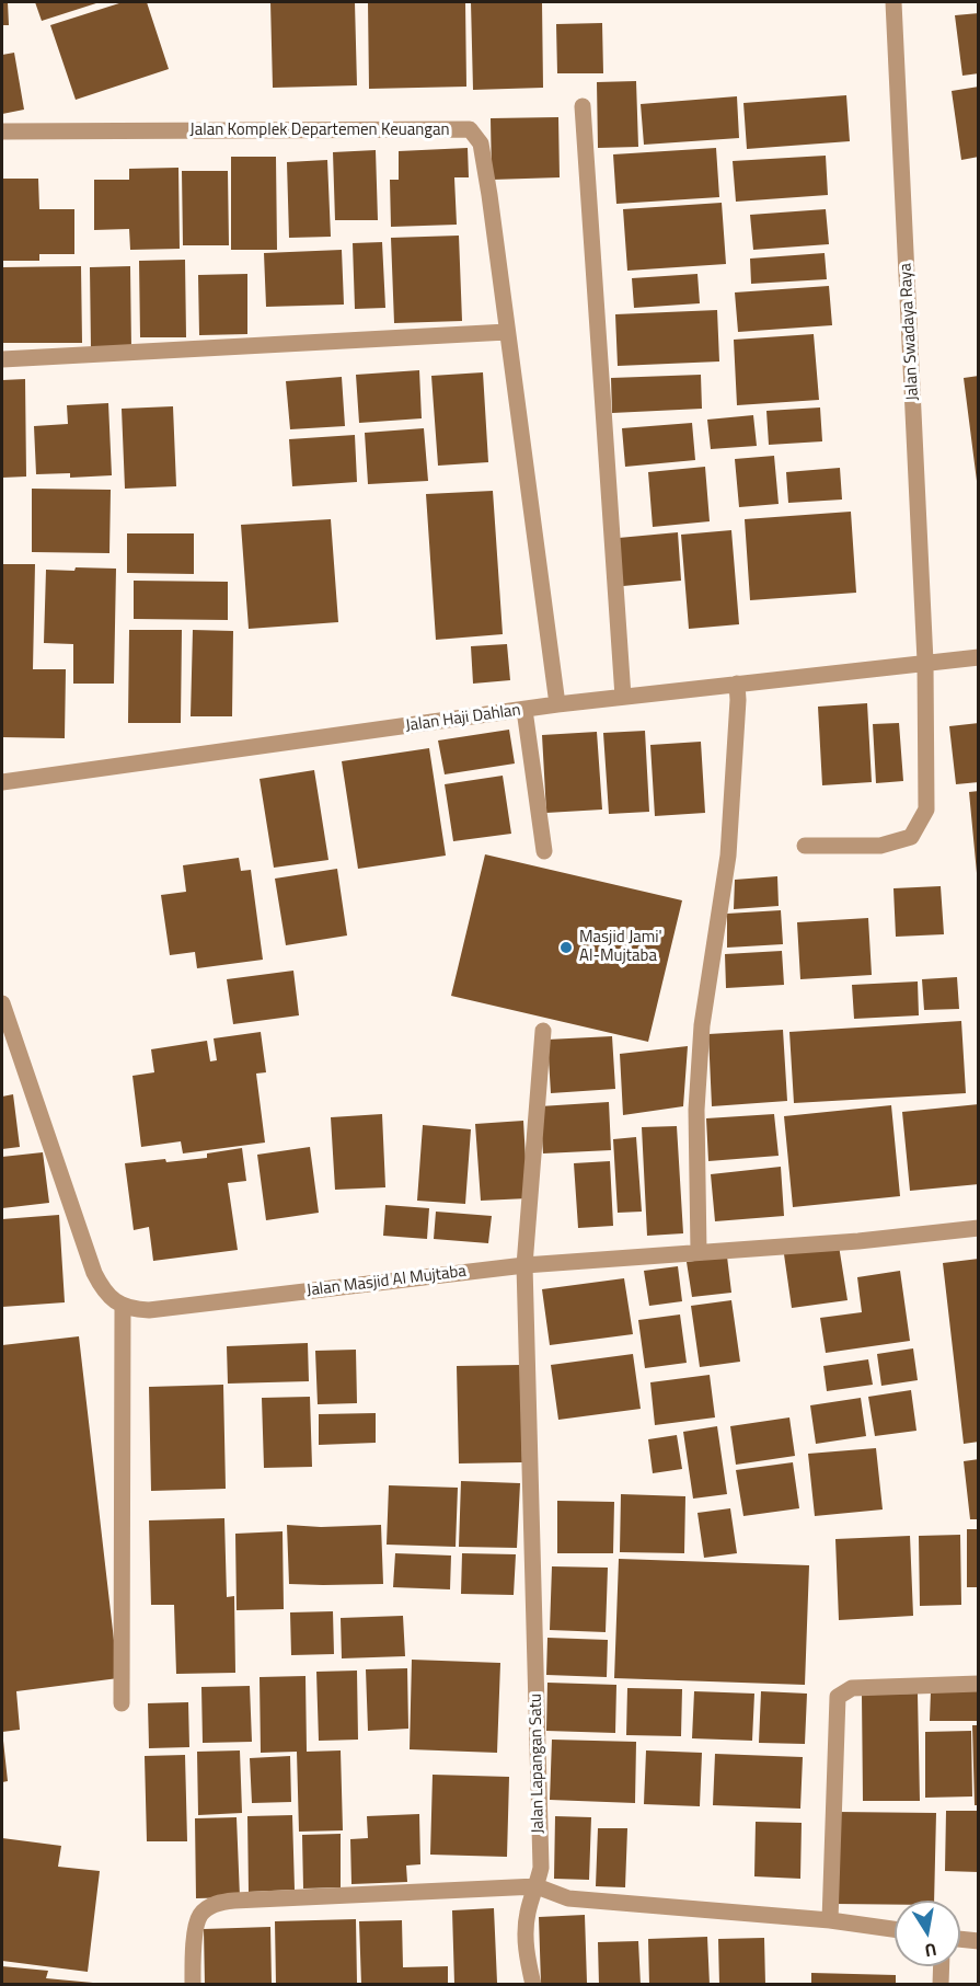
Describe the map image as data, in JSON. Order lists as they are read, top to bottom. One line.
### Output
{"streets":{"street":["Jalan Komplek Departemen Keuangan","Jalan Swadaya Raya","Jalan Haji Dahlan","Jalan Masjid Al Mujtaba","Jalan Lapangan Satu"]},"crossings":[["Jalan Komplek Departemen Keuangan","Jalan Haji Dahlan"],["Jalan Swadaya Raya","Jalan Haji Dahlan"],["Jalan Masjid Al Mujtaba","Jalan Lapangan Satu"]],"places":["Masjid Jami' Al-Mujtaba"],"north":"bottom"}
